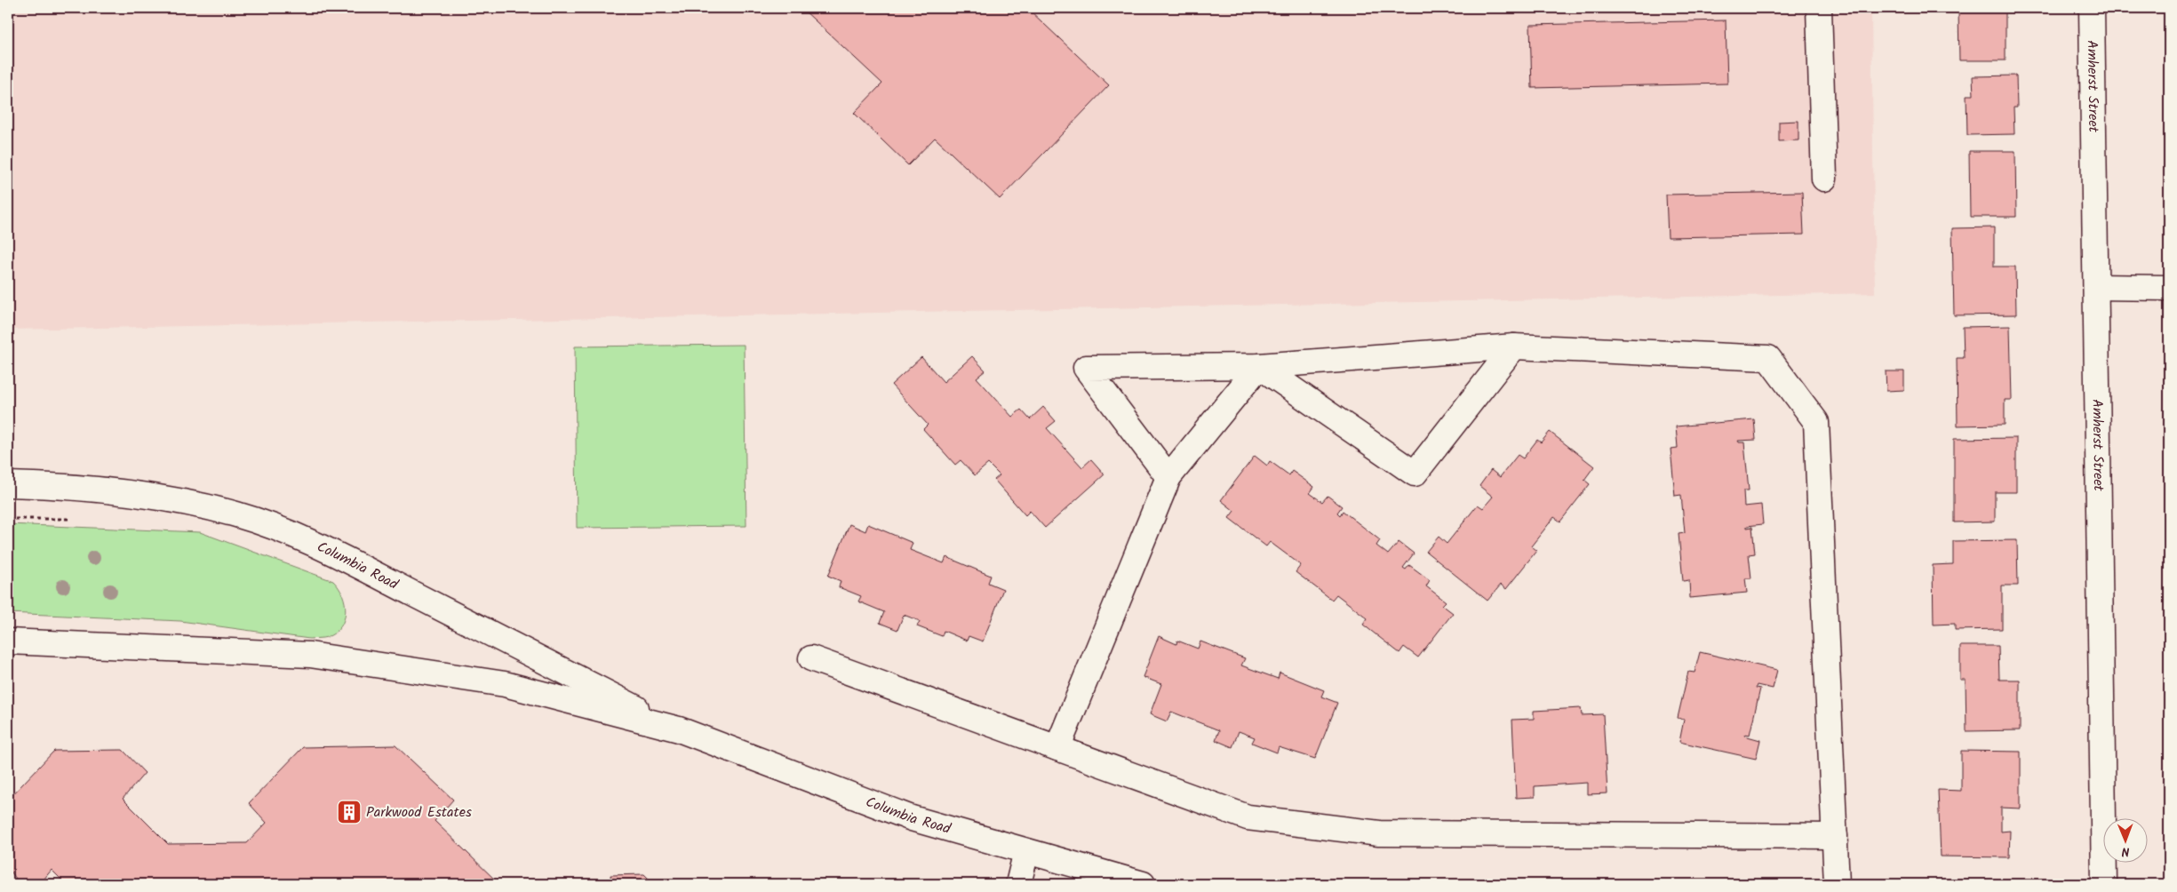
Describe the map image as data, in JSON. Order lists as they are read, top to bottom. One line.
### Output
{"streets":{"street":["Amherst Street","Columbia Road"]},"places":{"building":["Parkwood Estates"]},"north":"bottom"}
